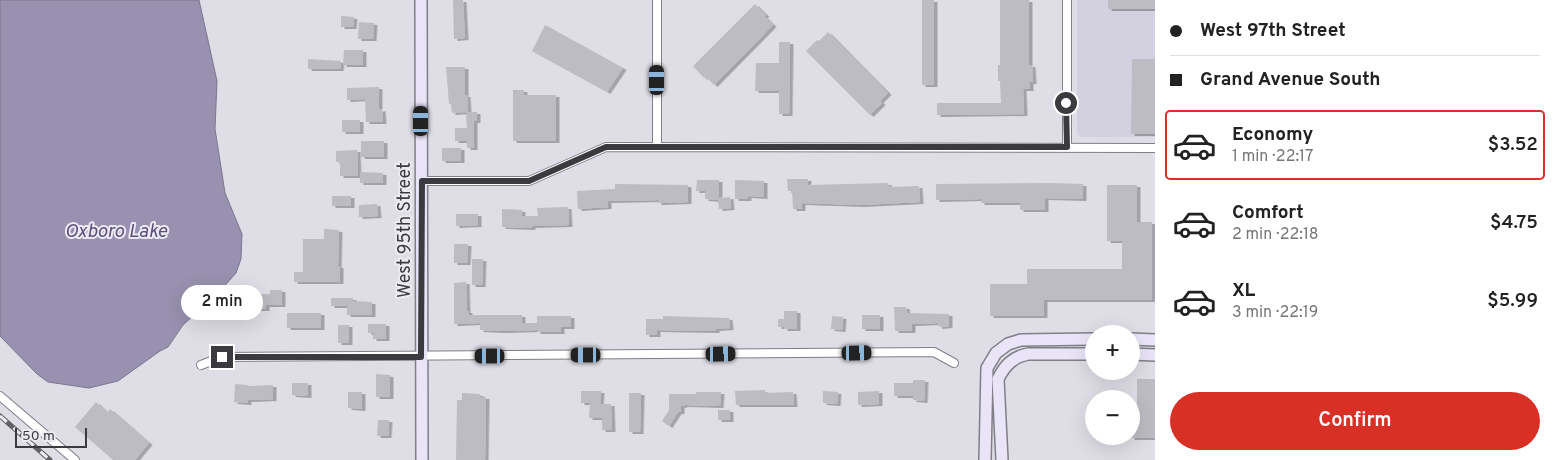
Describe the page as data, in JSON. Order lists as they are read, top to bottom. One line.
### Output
{"streets":{"street":["West 95th Street"]},"water":["Oxboro Lake"],"scale_bar":"50 m","page":{"banner":["West 97th Street","Grand Avenue South"],"list":[{"name":"Economy","note":"1 min · 22:17","value":"$3.52"},{"name":"Comfort","note":"2 min · 22:18","value":"$4.75"},{"name":"XL","note":"3 min · 22:19","value":"$5.99"}],"bubble":"2 min","map_buttons":["+","−"],"buttons":"Confirm","scale":"50 m"}}
